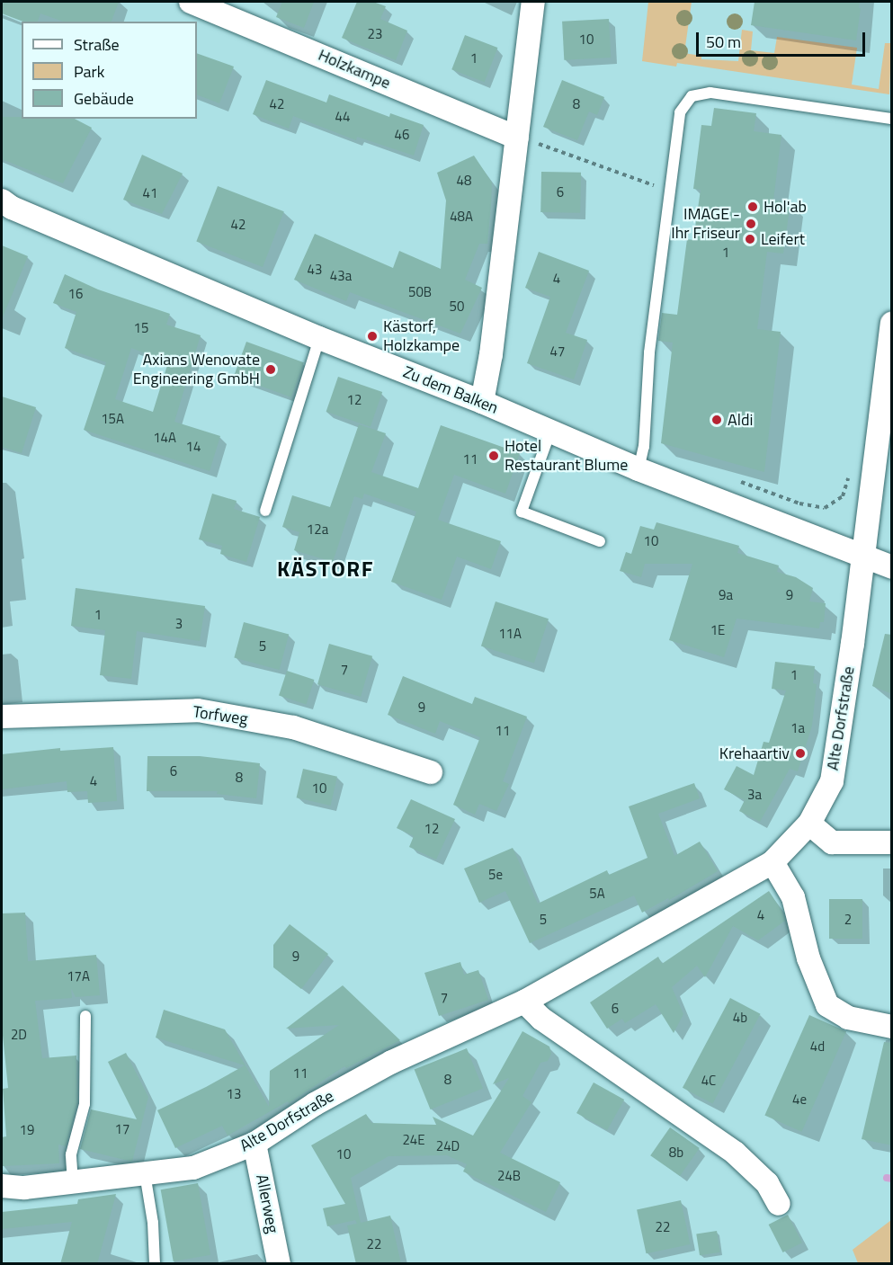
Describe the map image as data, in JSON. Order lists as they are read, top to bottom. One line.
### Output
{"streets":{"street":["Holzkampe","Zu dem Balken","Torfweg","Alte Dorfstraße","Allerweg"]},"crossings":[["Zu dem Balken","Alte Dorfstraße"],["Alte Dorfstraße","Allerweg"]],"districts":["KÄSTORF"],"places":["Hol'ab","IMAGE - Ihr Friseur","Leifert","Kästorf, Holzkampe","Axians Wenovate Engineering GmbH","Aldi","Hotel Restaurant Blume","Krehaartiv"],"house_numbers":["23","10","1","42","8","44","46","48","6","41","48A","42","1","43","43a","4","50B","16","50","15","47","12","15A","14A","14","11","12a","10","9a","9","1","3","1E","11A","5","7","1","9","1a","11","6","8","4","10","3a","12","5e","5A","4","5","2","9","17A","7","6","4b","2D","4d","11","8","4C","13","4e","17","19","24E","24D","8b","10","24B","22","22"],"legend":["Straße","Park","Gebäude"],"scale_bar":"50 m"}
